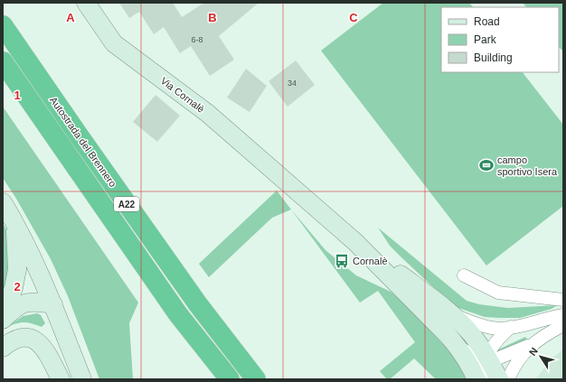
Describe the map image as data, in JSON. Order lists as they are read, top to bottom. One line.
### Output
{"streets":{"highway":["Autostrada del Brennero","A22"],"street":["Via Cornalè"]},"places":{"sports":["campo sportivo Isera"],"bus stop":["Cornalè"]},"house_numbers":["6-8","34"],"legend":["Road","Park","Building"],"north":"top left","grid":{"columns":["A","B","C"],"rows":["1","2"]}}
